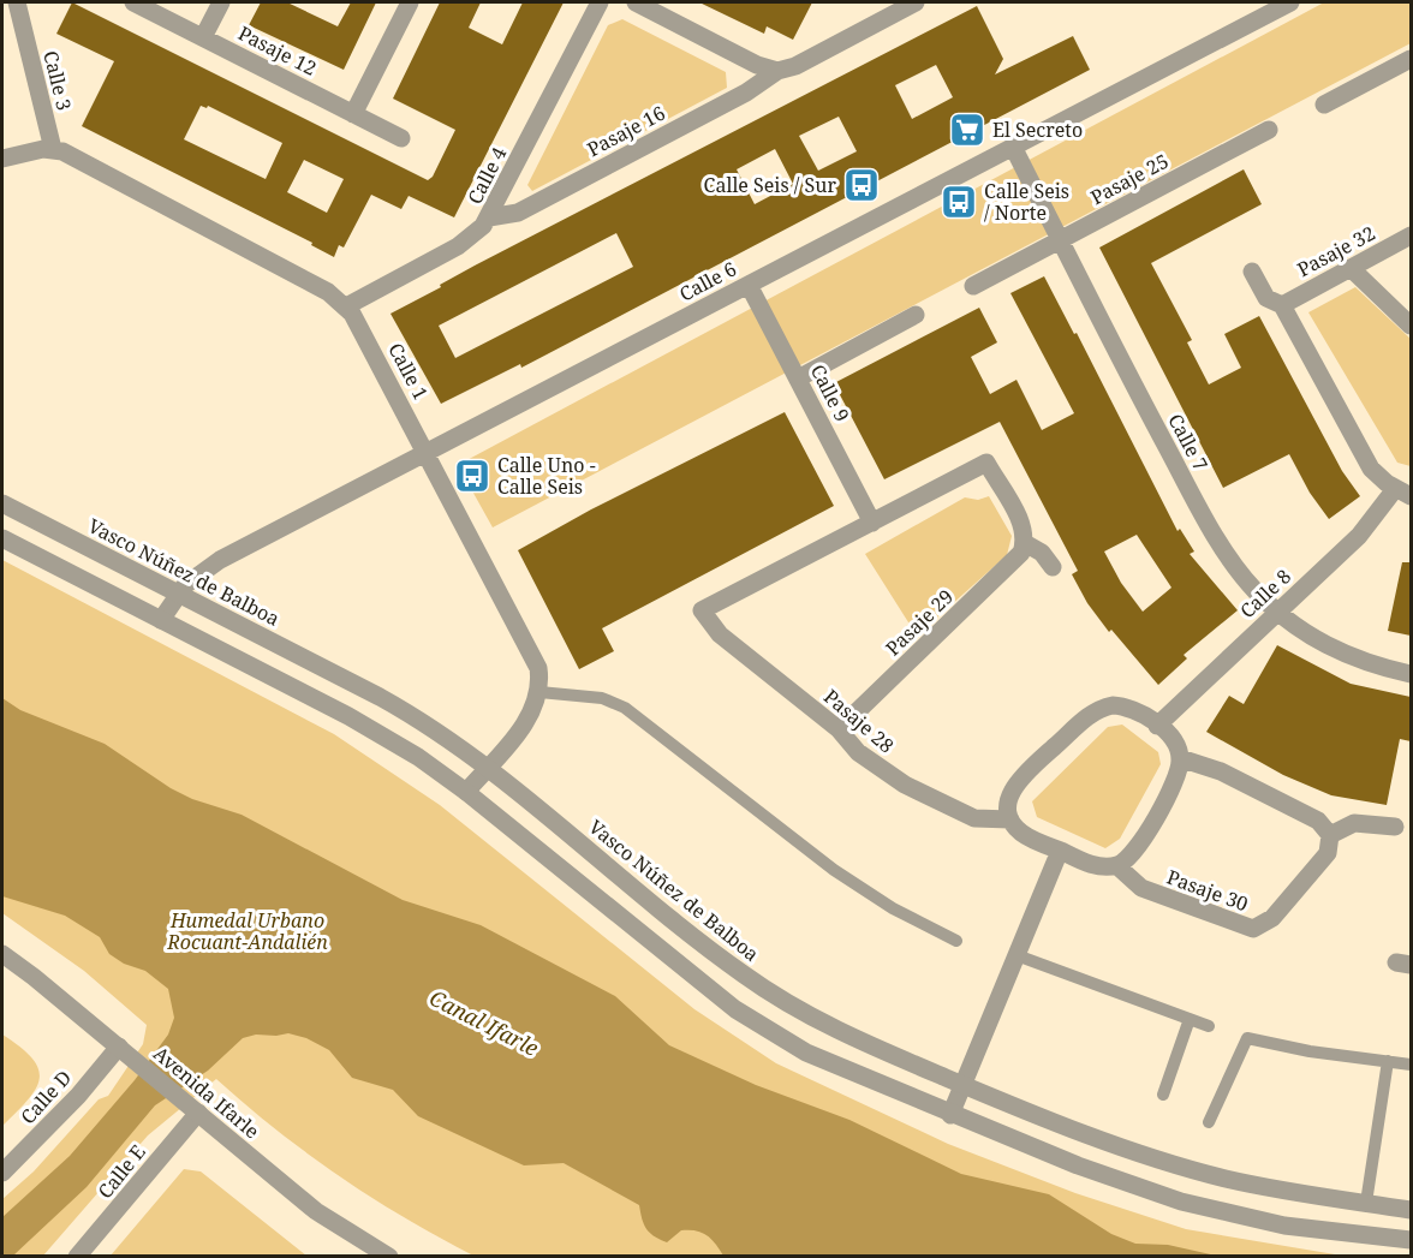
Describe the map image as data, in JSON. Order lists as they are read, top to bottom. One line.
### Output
{"streets":{"street":["Pasaje 12","Calle 3","Pasaje 16","Calle 4","Pasaje 25","Pasaje 32","Calle 6","Calle 1","Calle 9","Calle 7","Vasco Núñez de Balboa","Calle 8","Pasaje 29","Pasaje 28","Pasaje 30","Avenida Ifarle","Calle D","Calle E"]},"crossings":[["Calle 3","Calle 1"],["Pasaje 16","Calle 4"],["Calle 4","Calle 1"],["Pasaje 25","Calle 7"],["Pasaje 32","Calle 8"],["Calle 6","Calle 1"],["Calle 6","Calle 9"],["Calle 6","Calle 7"],["Calle 6","Vasco Núñez de Balboa"],["Calle 9","Pasaje 28"],["Calle 7","Calle 8"],["Calle 8","Pasaje 28"],["Calle 8","Pasaje 30"],["Pasaje 29","Pasaje 28"],["Pasaje 28","Pasaje 30"],["Avenida Ifarle","Calle D"],["Avenida Ifarle","Calle E"]],"water":["Canal Ifarle"],"parks":["Humedal Urbano Rocuant-Andalién"],"places":{"supermarket":["El Secreto"],"bus stop":["Calle Seis / Sur","Calle Seis / Norte","Calle Uno - Calle Seis"]}}
